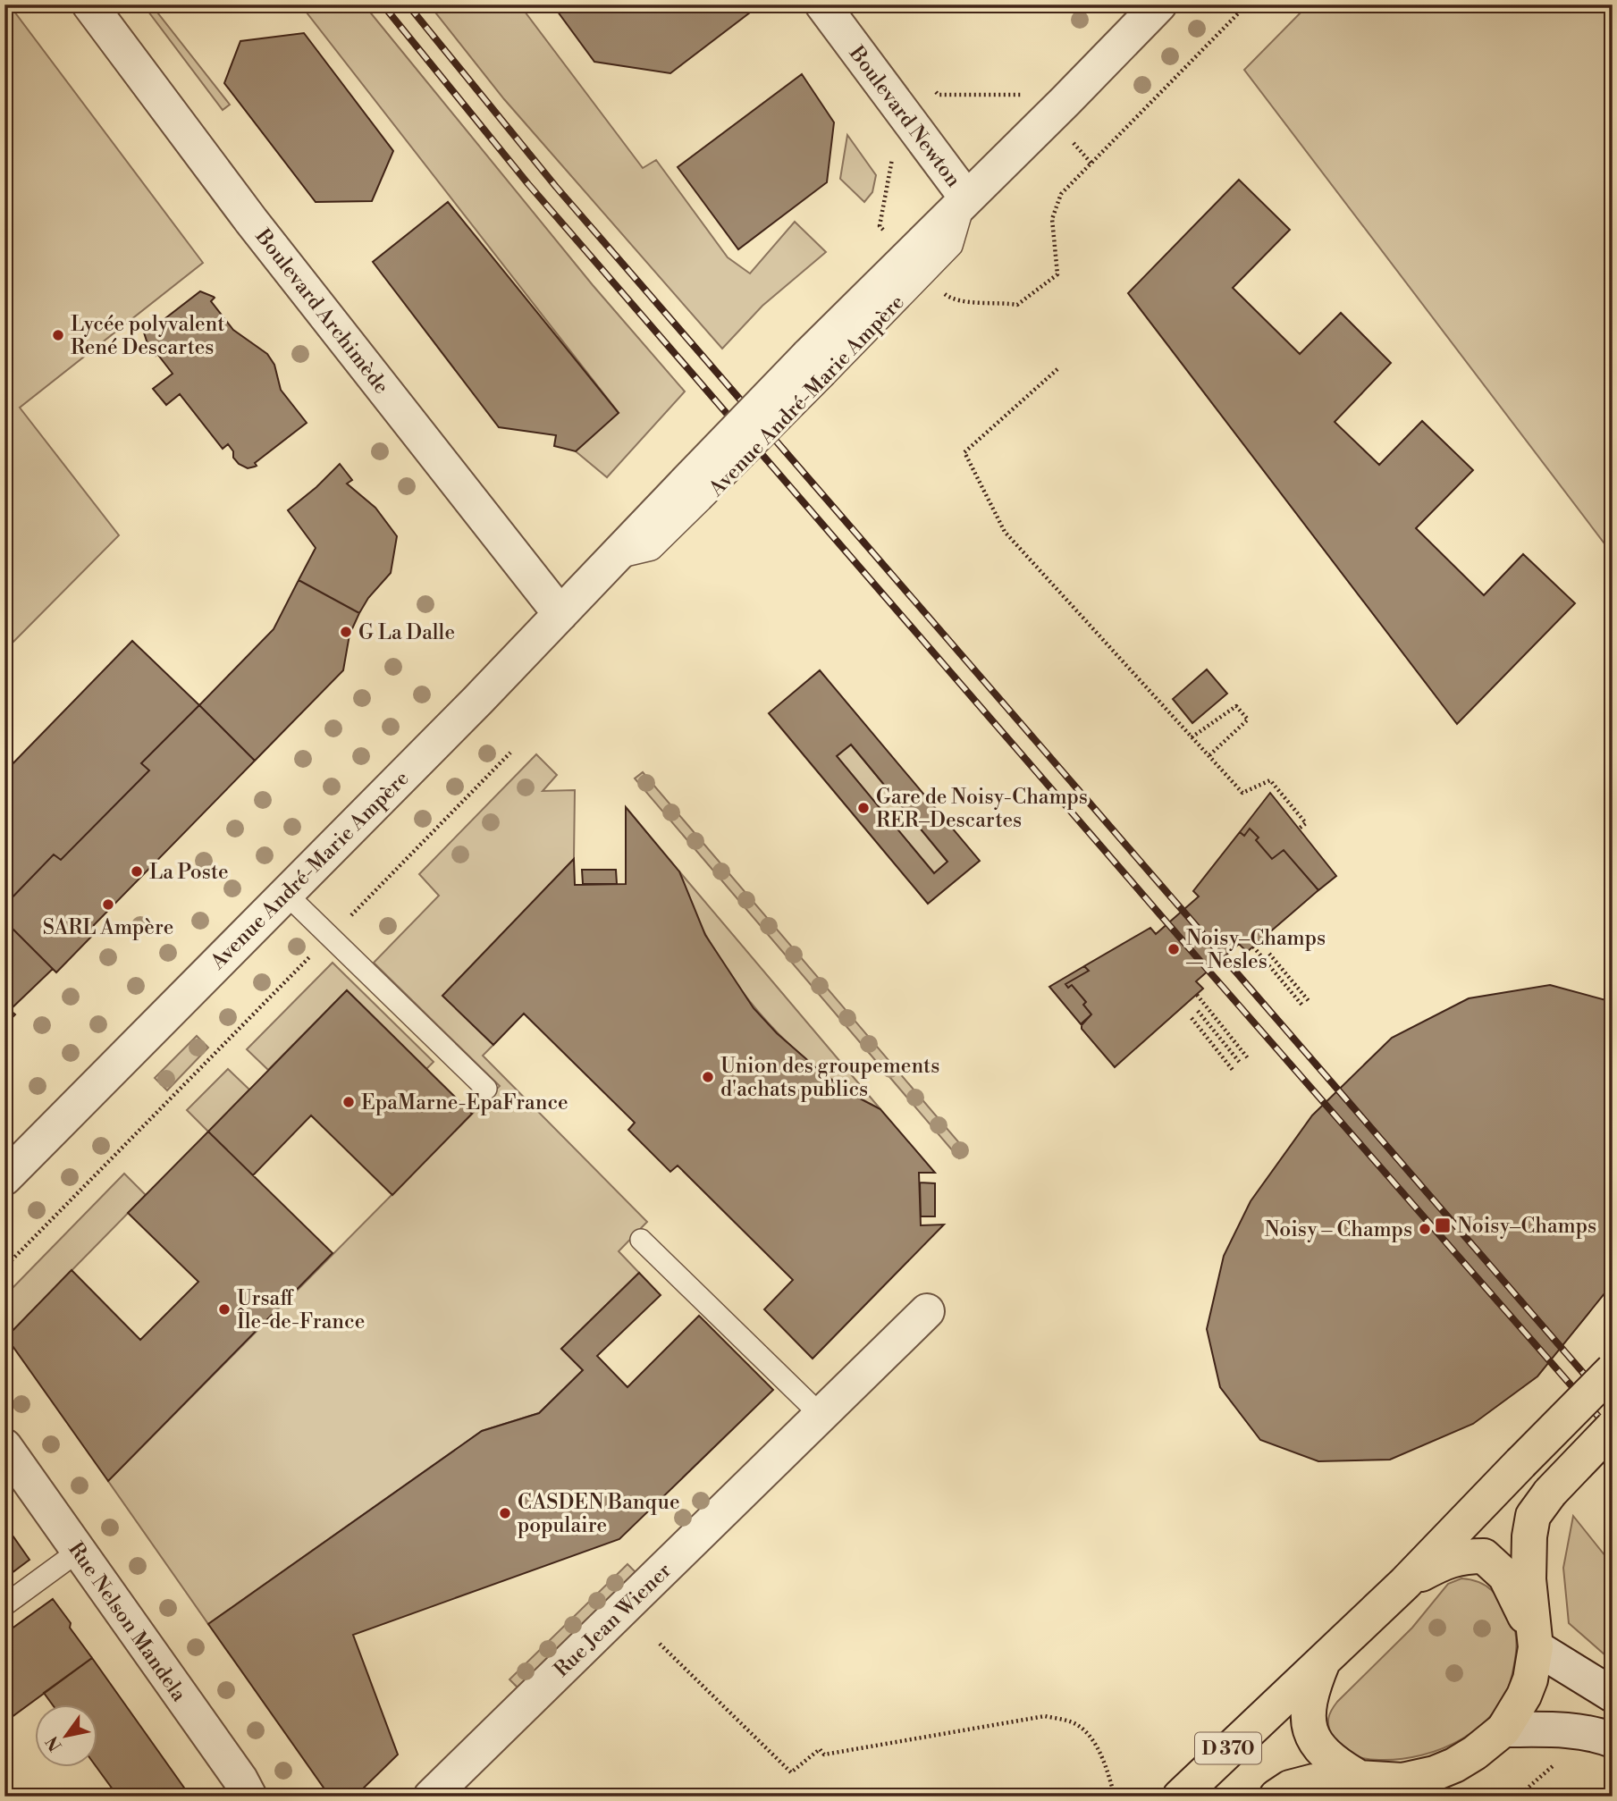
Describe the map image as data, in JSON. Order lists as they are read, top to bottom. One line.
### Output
{"streets":{"main road":["D 370"],"street":["Boulevard Newton","Boulevard Archimède","Avenue André-Marie Ampère","Rue Jean Wiener","Rue Nelson Mandela"]},"crossings":[["Boulevard Newton","Avenue André-Marie Ampère"],["Boulevard Archimède","Avenue André-Marie Ampère"]],"places":{"other":["Lycée polyvalent René Descartes","G La Dalle","Gare de Noisy-Champs RER–Descartes","La Poste","SARL Ampère","Noisy–Champs — Nesles","Union des groupements d'achats publics","EpaMarne-EpaFrance","Noisy – Champs","Ursaff Île-de-France","CASDEN Banque populaire"],"transit":["Noisy–Champs"]},"north":"bottom left"}
